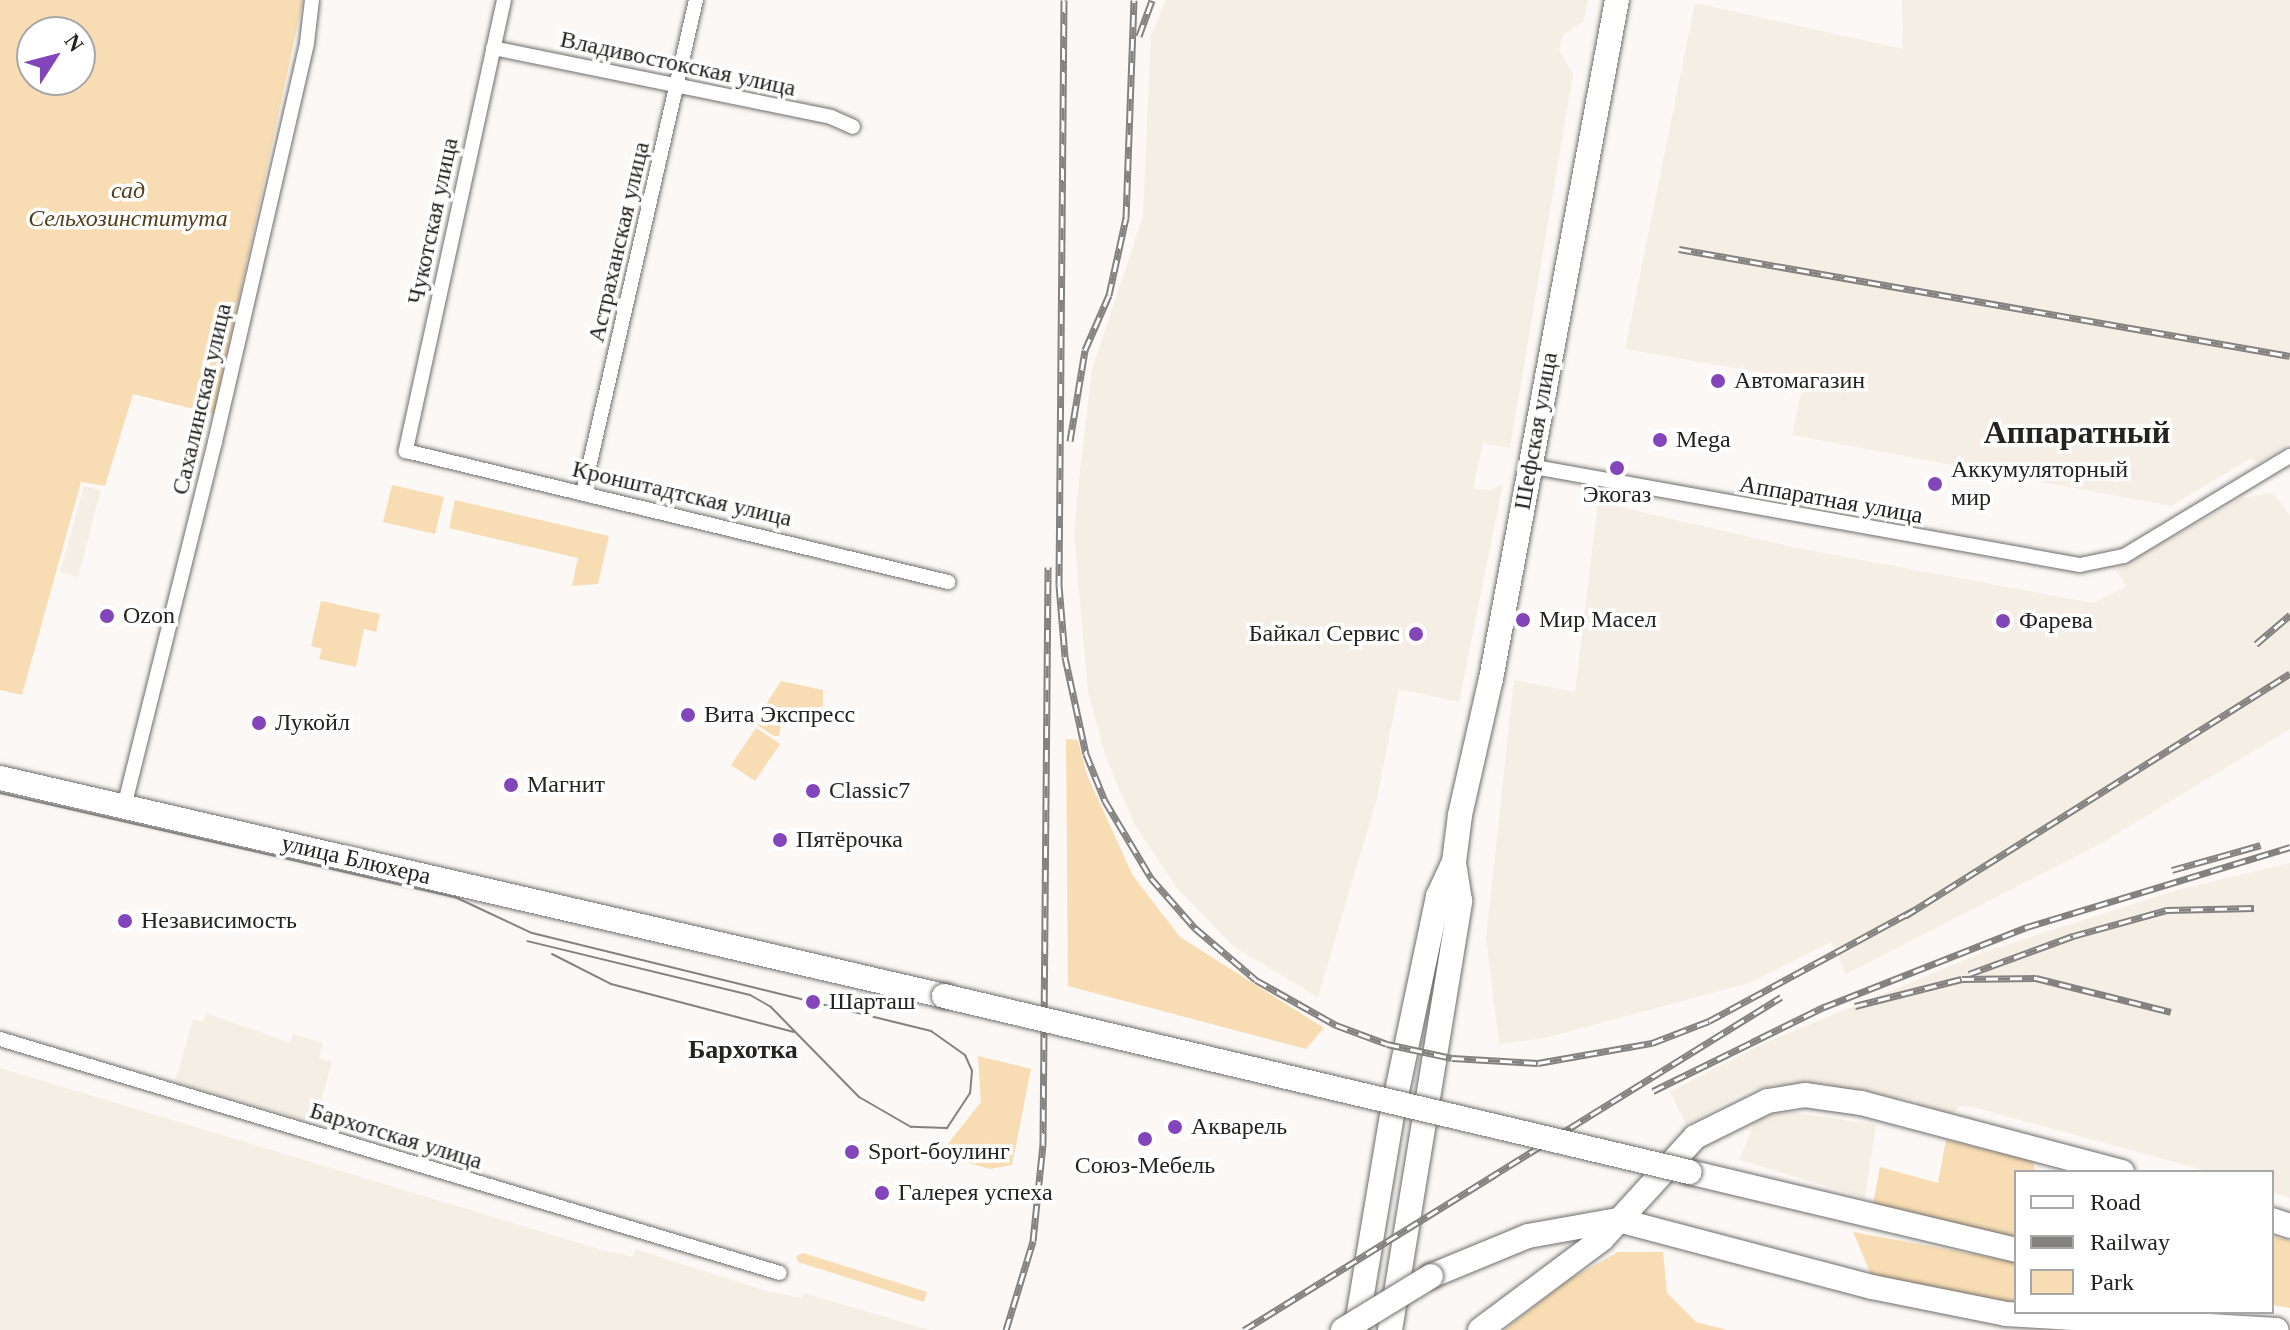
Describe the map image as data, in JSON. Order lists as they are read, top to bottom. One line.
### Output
{"streets":{"main road":["Шефская улица","улица Блюхера"],"street":["Владивостокская улица","Чукотская улица","Астраханская улица","Сахалинская улица","Кронштадтская улица","Аппаратная улица","Бархотская улица"]},"crossings":[["Владивостокская улица","Чукотская улица"],["Владивостокская улица","Астраханская улица"],["Чукотская улица","Кронштадтская улица"],["Астраханская улица","Кронштадтская улица"],["Сахалинская улица","улица Блюхера"],["Шефская улица","Аппаратная улица"]],"districts":["Аппаратный","Бархотка"],"parks":["сад Сельхозинститута"],"places":["Автомагазин","Mega","Экогаз","Аккумуляторный мир","Ozon","Мир Масел","Фарева","Байкал Сервис","Вита Экспресс","Лукойл","Магнит","Classic7","Пятёрочка","Независимость","Шарташ","Акварель","Союз-Мебель","Sport-боулинг","Галерея успеха"],"legend":["Road","Railway","Park"],"north":"top right"}
